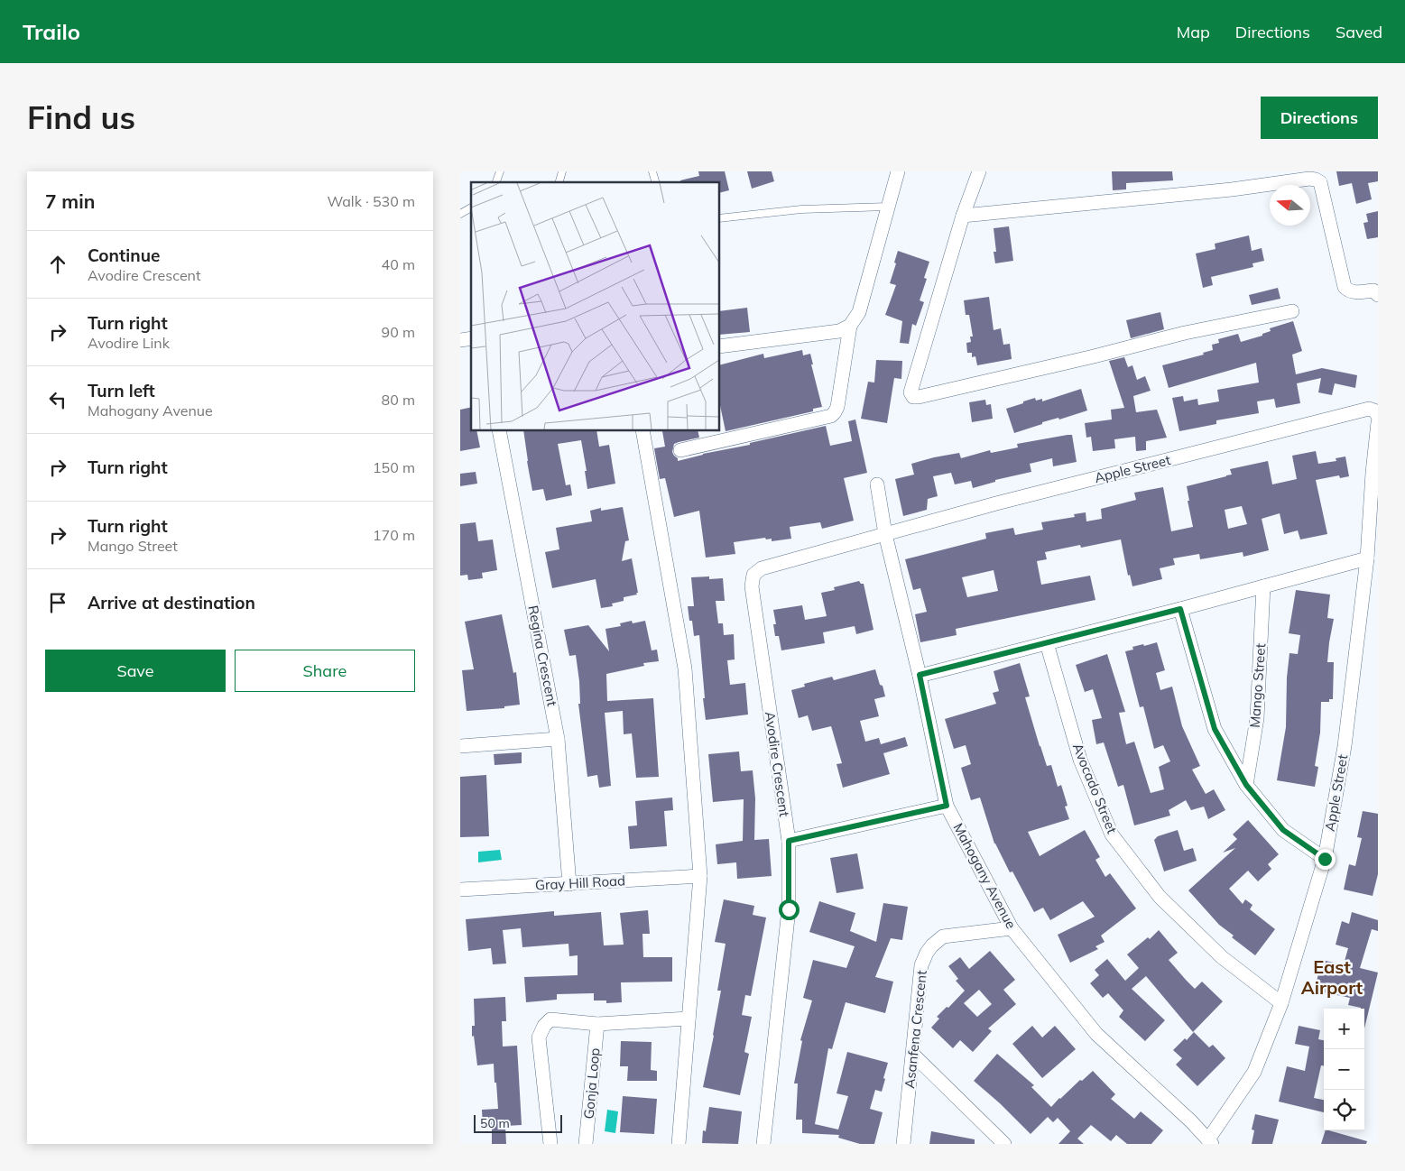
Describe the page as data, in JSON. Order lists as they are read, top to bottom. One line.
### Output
{"streets":{"street":["Apple Street","Regina Crescent","Mango Street","Avodire Crescent","Avocado Street","Mahogany Avenue","Gray Hill Road","Asanfena Crescent","Gonja Loop"]},"crossings":[["Apple Street","Avodire Crescent"],["Apple Street","Avocado Street"],["Apple Street","Mahogany Avenue"],["Regina Crescent","Gray Hill Road"],["Avodire Crescent","Mahogany Avenue"],["Mahogany Avenue","Asanfena Crescent"]],"districts":["East Airport"],"scale_bar":"50 m","north":"left","page":{"header":"Trailo","nav":["Map","Directions","Saved"],"buttons":["Directions",["Save","Share"]],"title":"Find us","heading":["7 min","Walk · 530 m"],"list":[["Continue","Avodire Crescent","40 m"],["Turn right","Avodire Link","90 m"],["Turn left","Mahogany Avenue","80 m"],["Turn right","150 m"],["Turn right","Mango Street","170 m"],"Arrive at destination"],"map_buttons":["+","−"],"scale":"50 m"}}
